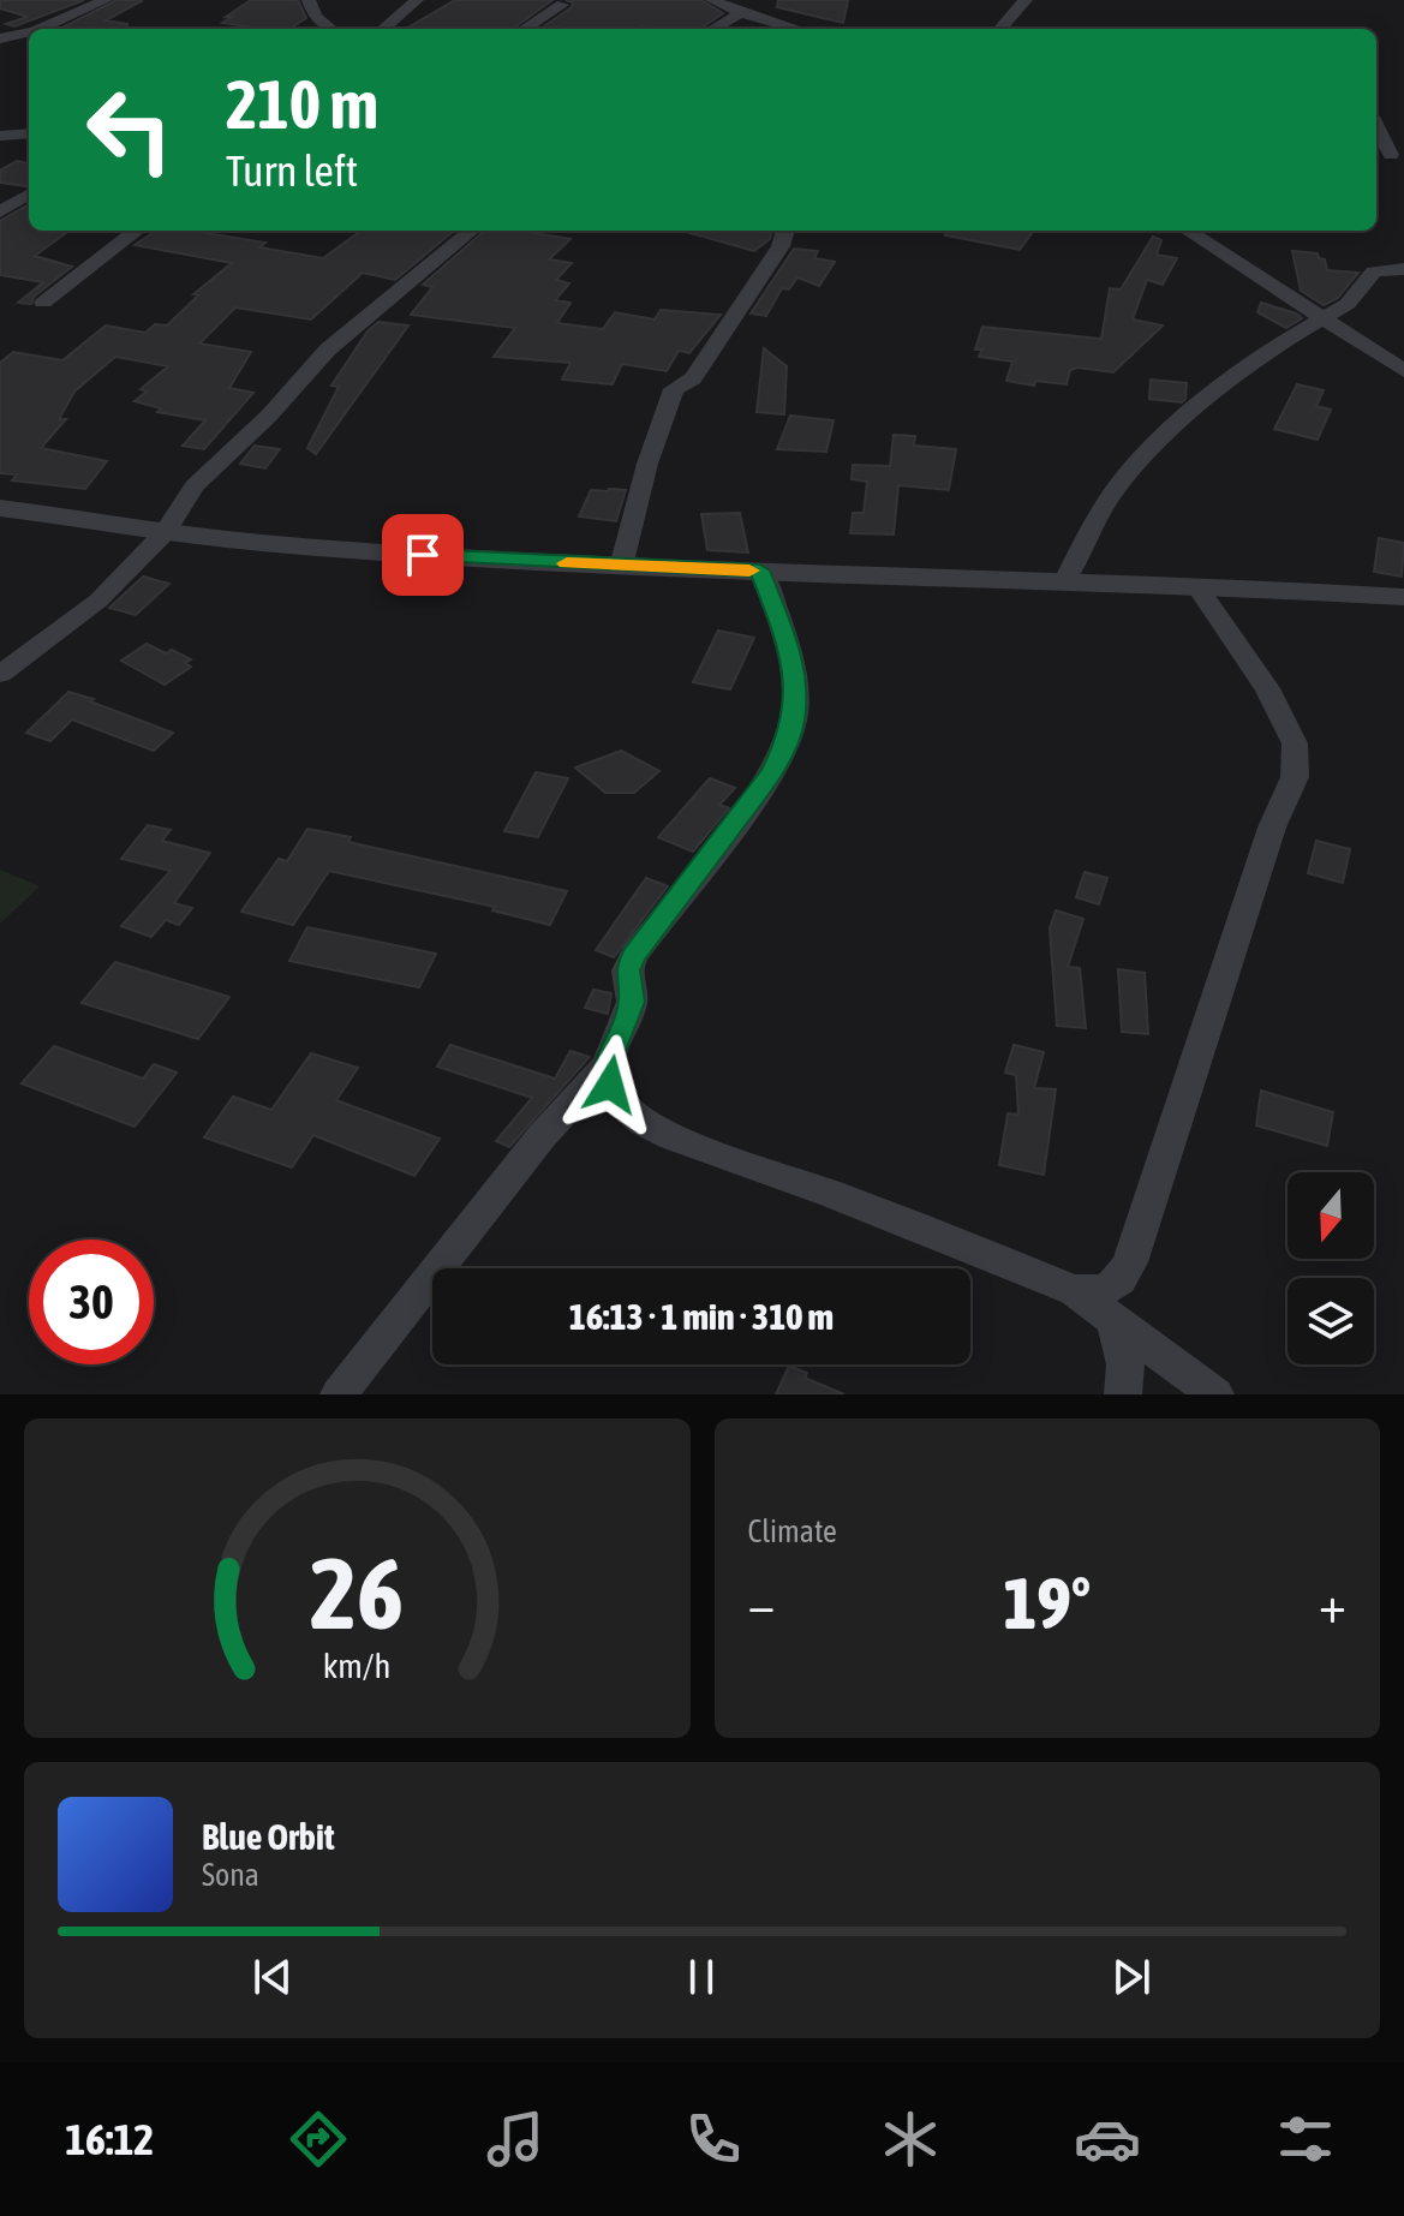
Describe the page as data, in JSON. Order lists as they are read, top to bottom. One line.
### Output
{"north":"bottom","page":{"turn":["210 m","Turn left"],"limit":"30","trip":"16:13 · 1 min · 310 m","tile":"Climate","heat":["−","19°","+"],"song":["Blue Orbit","Sona"],"tabs":"16:12","gauge":["26","km/h"]}}
